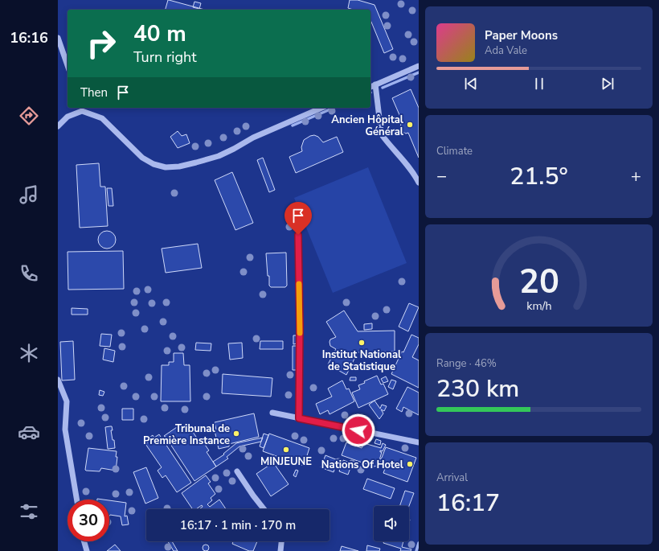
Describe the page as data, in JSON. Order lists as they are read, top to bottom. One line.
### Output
{"places":["Ancien Hôpital Général","Institut National de Statistique","Tribunal de Première Instance","MINJEUNE","Nations Of Hotel"],"page":{"tabs":"16:16","turn":["40 m","Turn right"],"song":["Paper Moons","Ada Vale"],"then":"Then","tile":["Climate",["Range · 46%","230 km"],["Arrival","16:17"]],"heat":["−","21.5°","+"],"limit":"30","trip":"16:17 · 1 min · 170 m","gauge":["20","km/h"]}}
